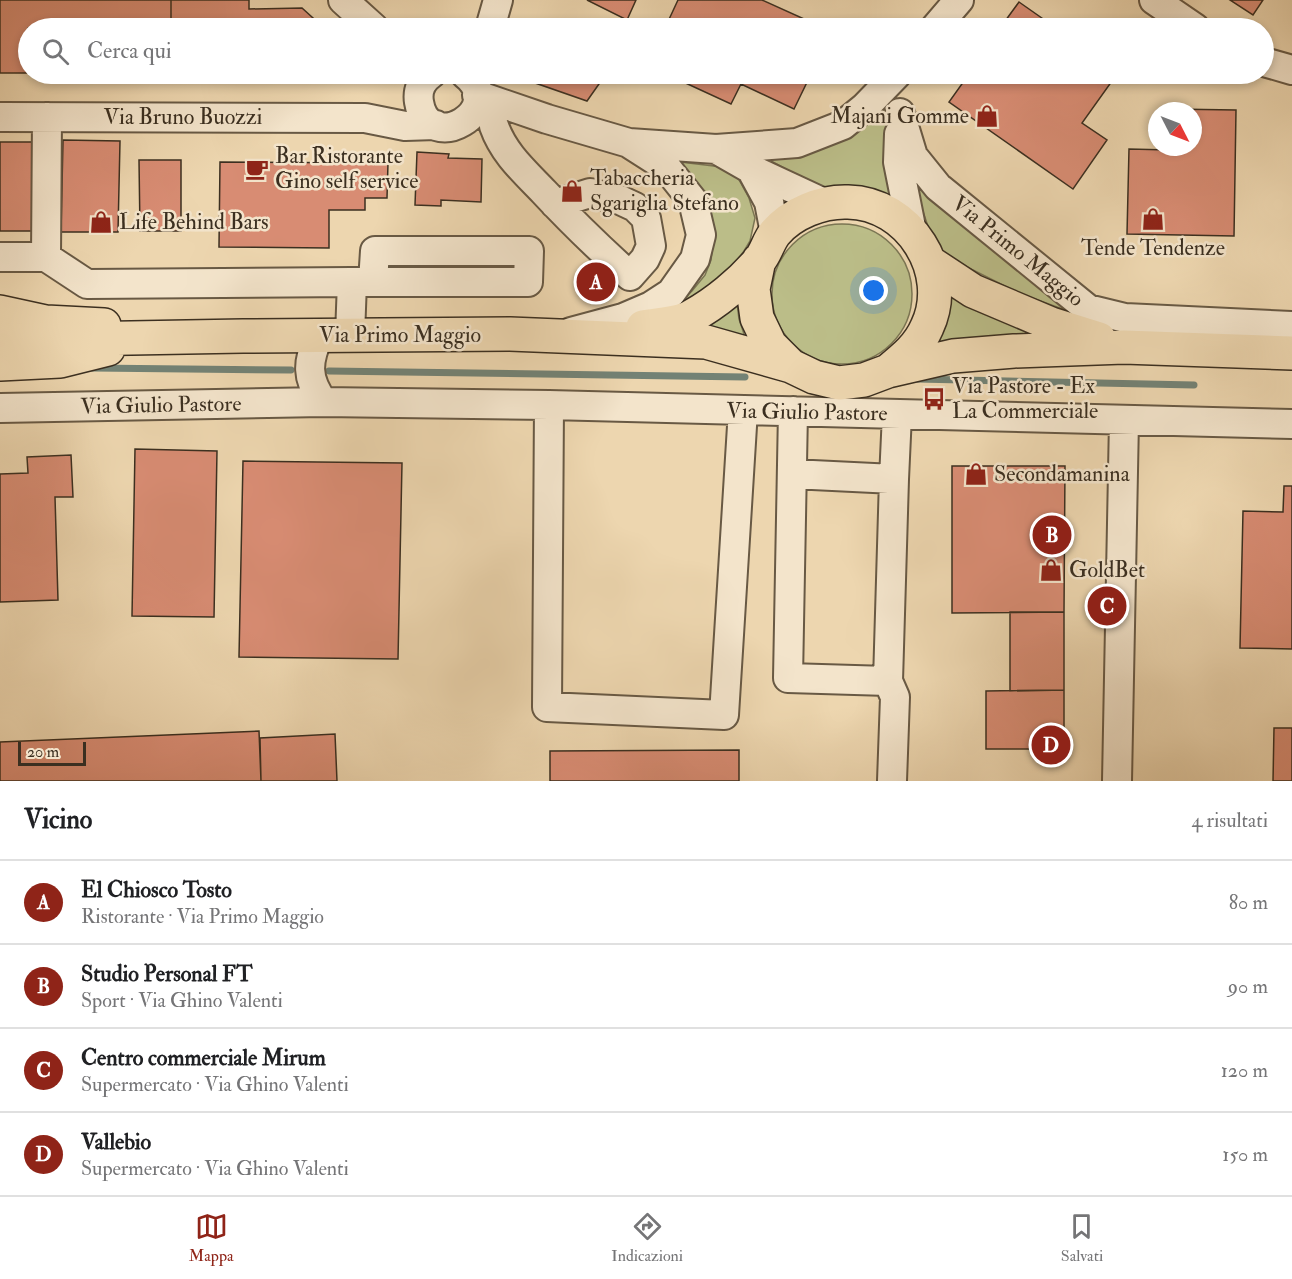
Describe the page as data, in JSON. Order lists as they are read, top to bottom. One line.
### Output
{"streets":{"main road":["Via Primo Maggio"],"street":["Via Bruno Buozzi","Via Giulio Pastore"]},"crossings":[["Via Bruno Buozzi","Via Primo Maggio"]],"places":{"shop":["Majani Gomme","Tabaccheria Sgariglia Stefano","Tende Tendenze","Life Behind Bars","Secondamanina","GoldBet"],"cafe":["Bar Ristorante Gino self service"],"bus stop":["Via Pastore - Ex La Commerciale"]},"scale_bar":"20 m","north":"bottom right","page":{"search":"Cerca qui","pins":["A","B","C","D"],"scale":"20 m","heading":["Vicino","4 risultati"],"list":[{"mark":"A","name":"El Chiosco Tosto","note":"Ristorante · Via Primo Maggio","value":"80 m"},{"mark":"B","name":"Studio Personal FT","note":"Sport · Via Ghino Valenti","value":"90 m"},{"mark":"C","name":"Centro commerciale Mirum","note":"Supermercato · Via Ghino Valenti","value":"120 m"},{"mark":"D","name":"Vallebio","note":"Supermercato · Via Ghino Valenti","value":"150 m"}],"nav":["Mappa","Indicazioni","Salvati"]}}
